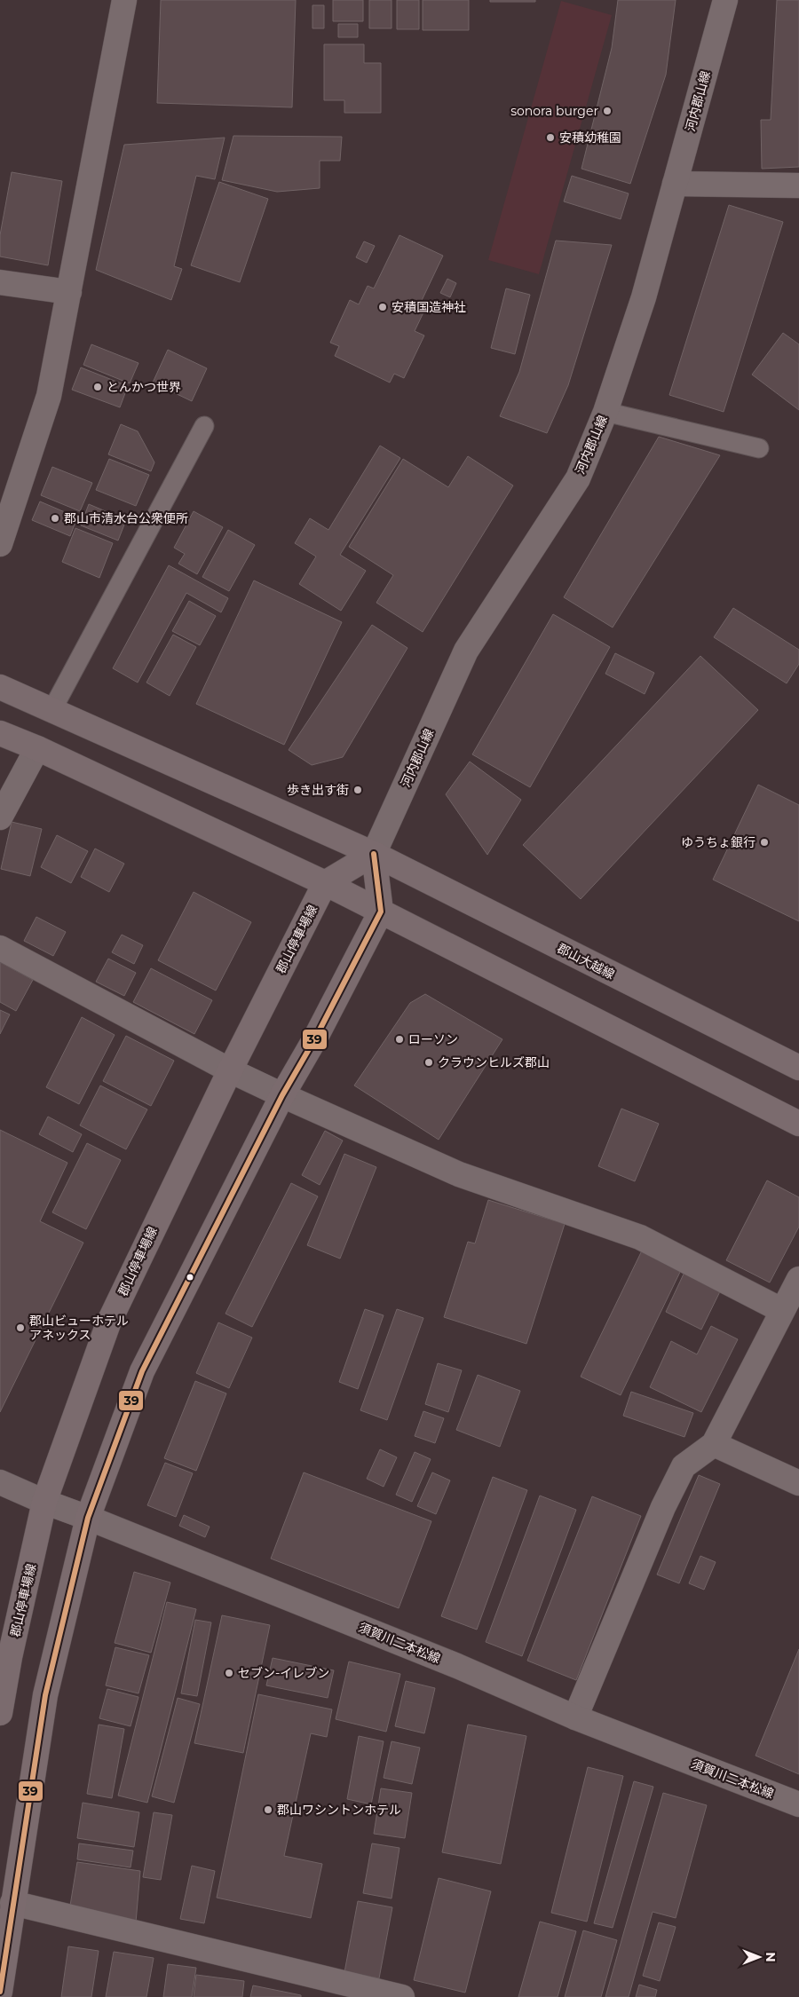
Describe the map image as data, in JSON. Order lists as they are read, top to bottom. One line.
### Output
{"streets":{"main road":["郡山停車場線","郡山大越線"],"street":["河内郡山線","須賀川二本松線"]},"crossings":[["河内郡山線","郡山大越線"],["郡山停車場線","須賀川二本松線"]],"places":["sonora burger","安積幼稚園","安積国造神社","とんかつ世界","郡山市清水台公衆便所","歩き出す街","ゆうちょ銀行","ローソン","クラウンヒルズ郡山","郡山ビューホテル アネックス","セブン-イレブン","郡山ワシントンホテル"],"lines":["transit line 39"],"north":"right"}
